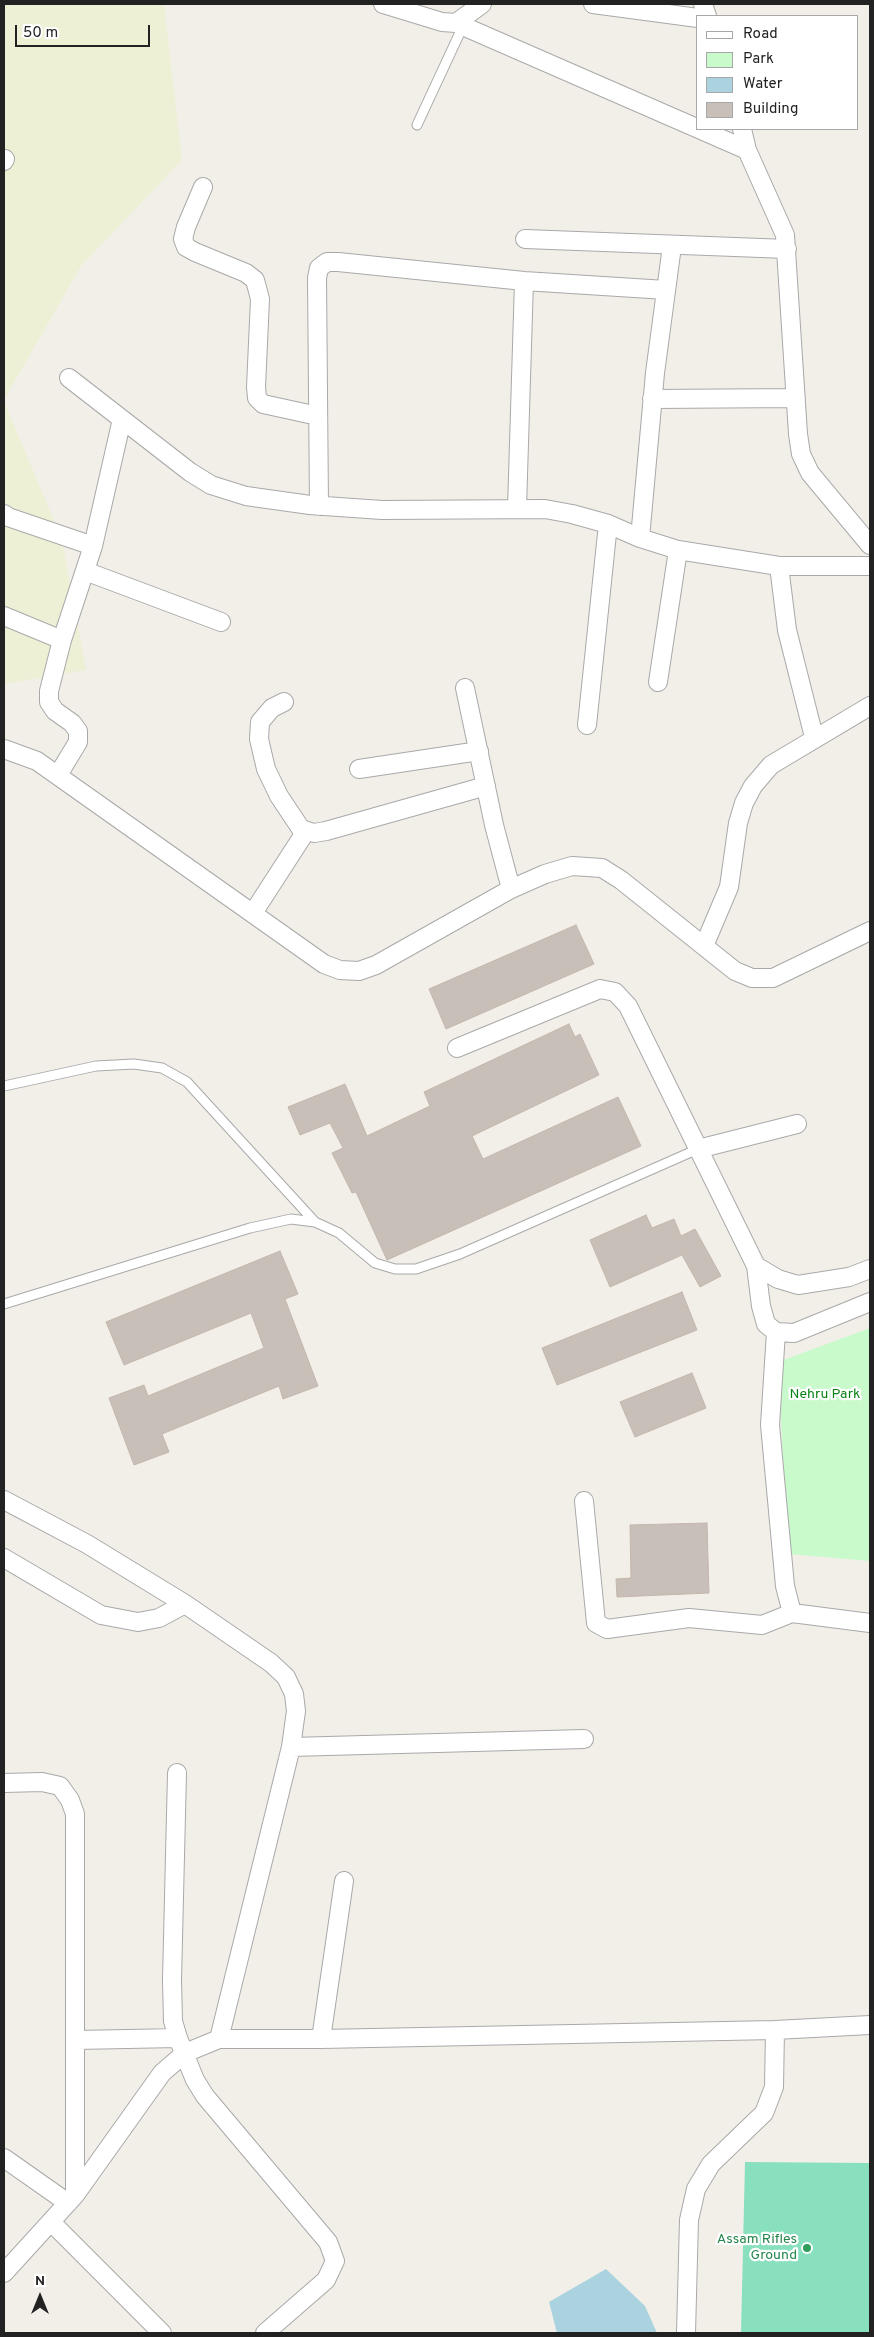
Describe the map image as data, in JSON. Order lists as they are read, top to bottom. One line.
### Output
{"parks":["Nehru Park"],"places":["Assam Rifles Ground"],"legend":["Road","Park","Water","Building"],"scale_bar":"50 m","north":"top"}
